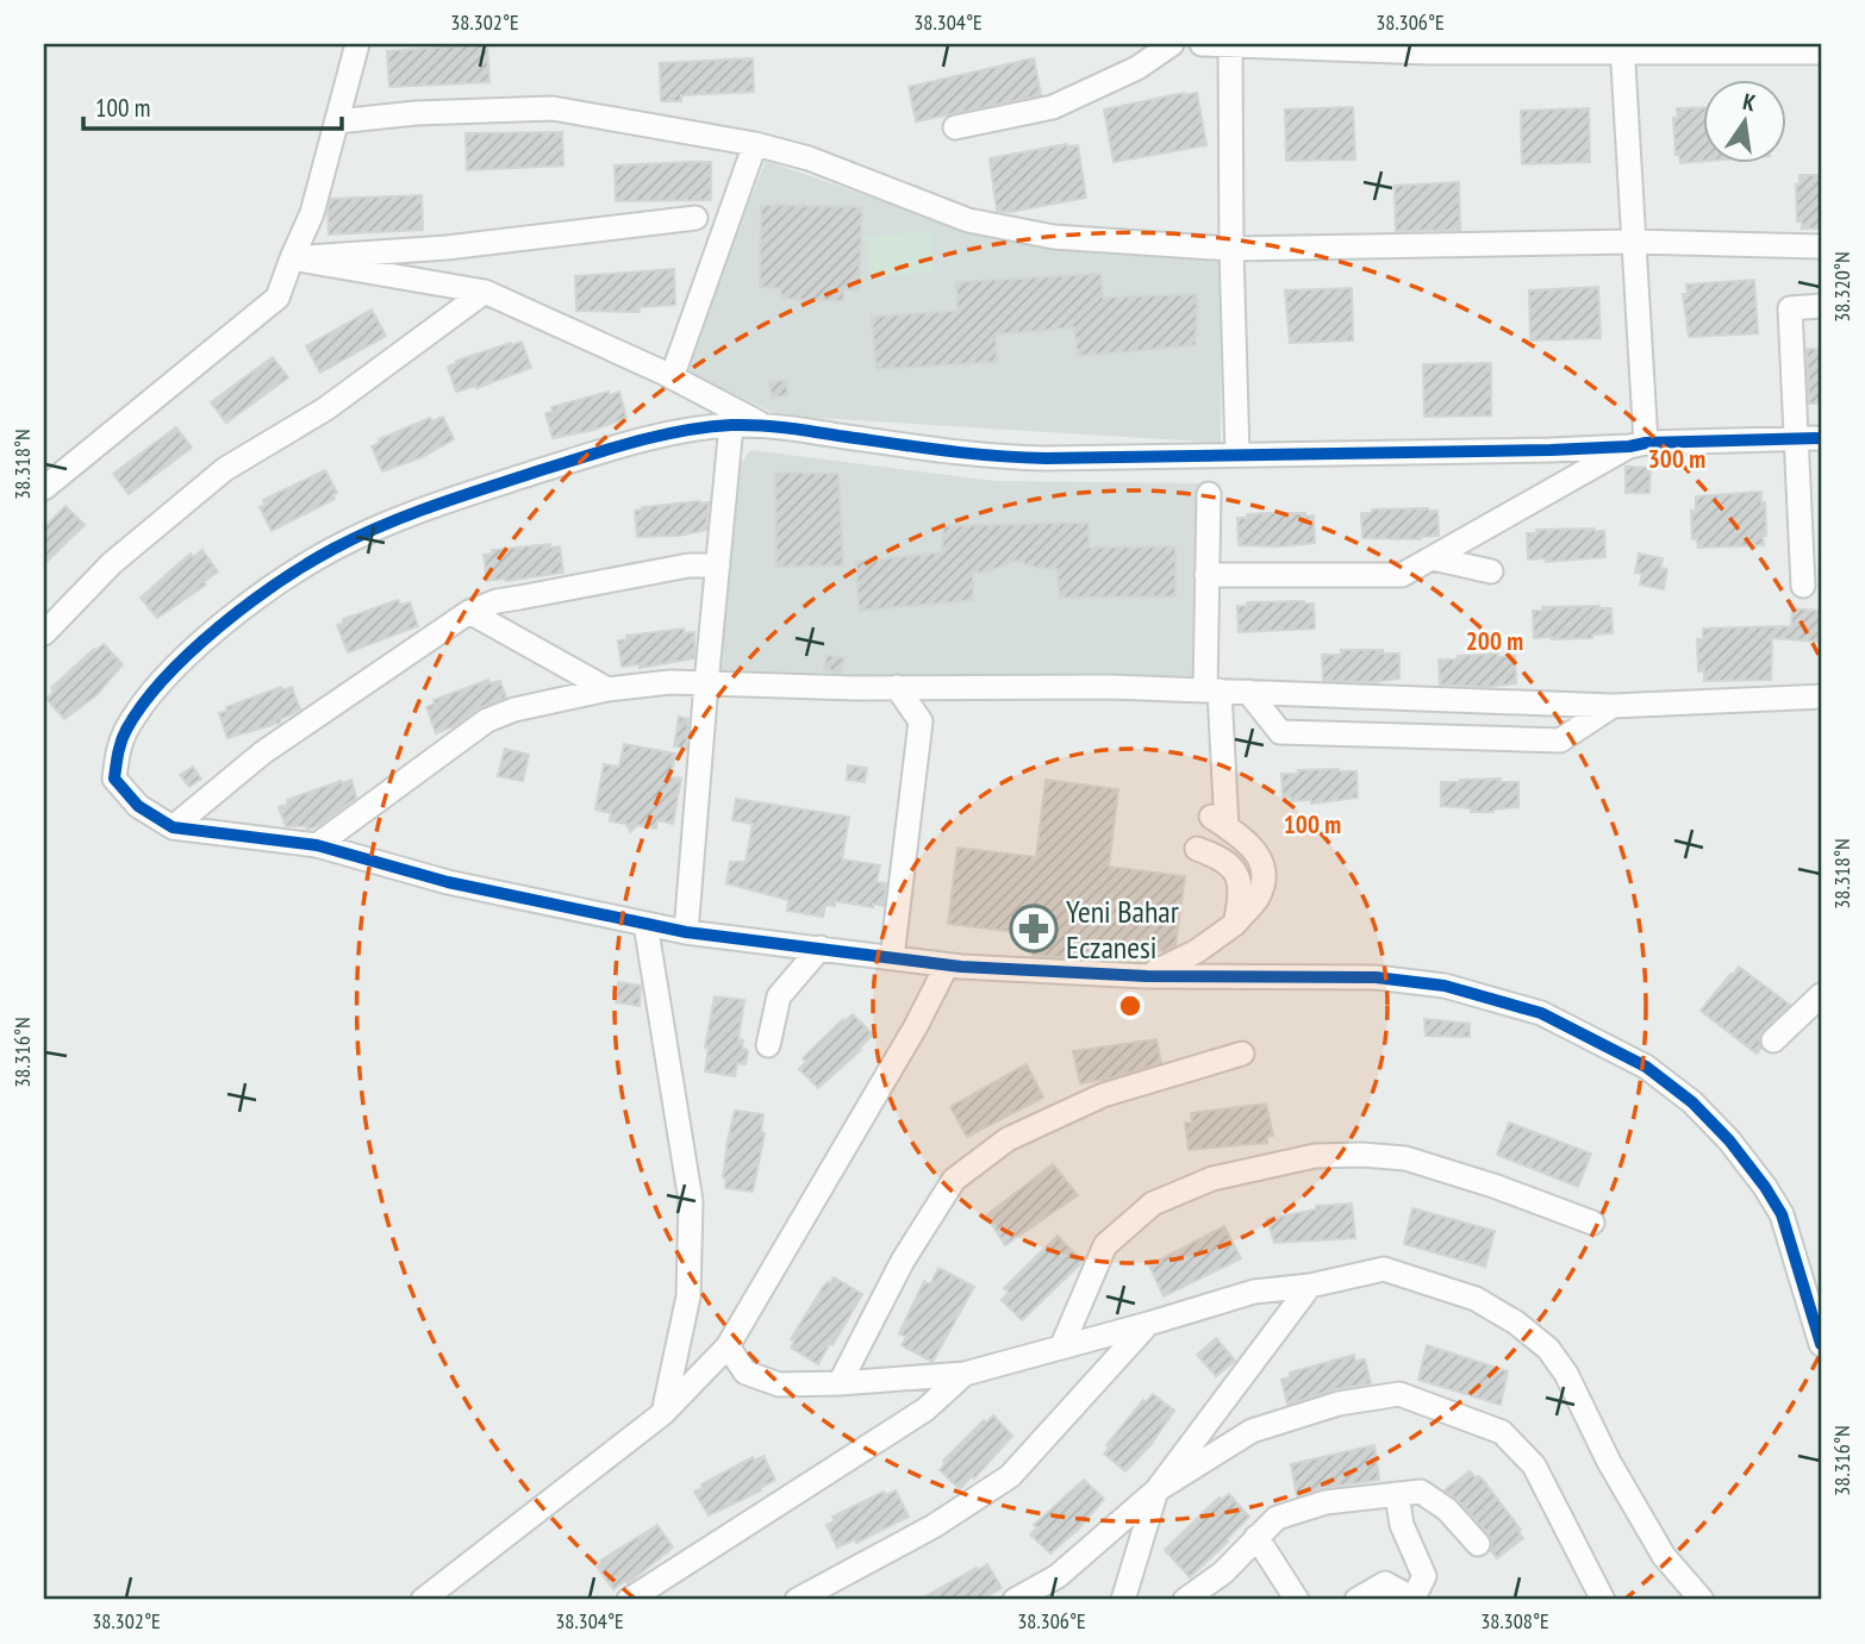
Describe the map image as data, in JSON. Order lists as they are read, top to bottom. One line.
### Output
{"places":{"pharmacy":["Yeni Bahar Eczanesi"]},"scale_bar":"100 m","north":"top","coordinates":["38.302°E","38.304°E","38.306°E","38.320°N","38.318°N","38.316°N","38.308°E"],"rings":["300 m","200 m","100 m"]}
